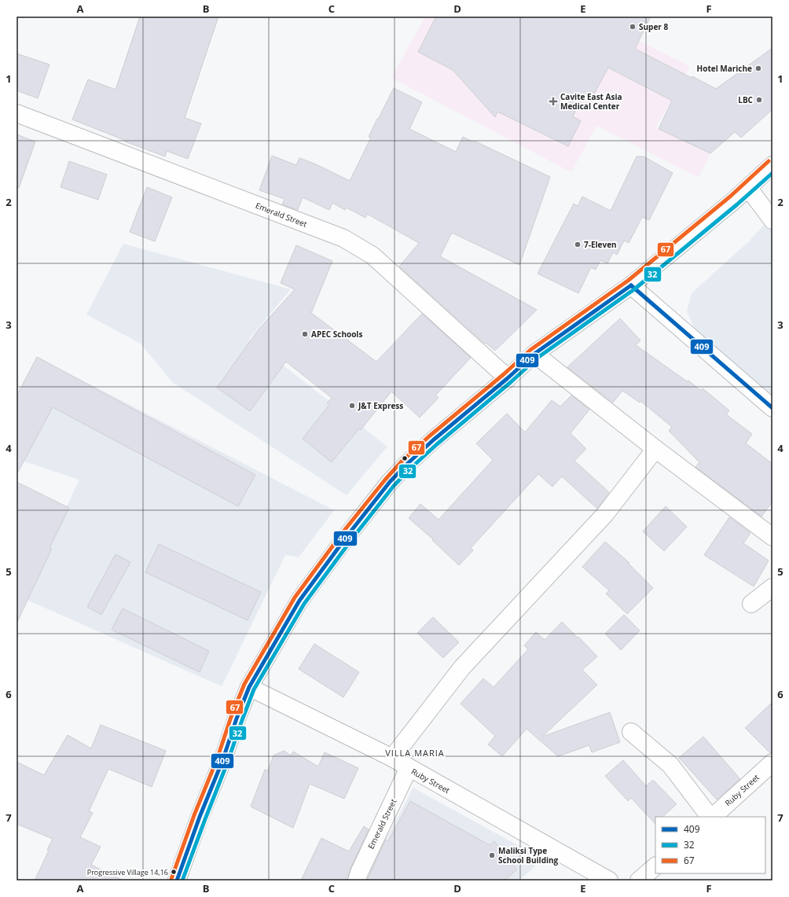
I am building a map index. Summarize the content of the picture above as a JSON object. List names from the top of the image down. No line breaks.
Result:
{"streets":{"street":["Emerald Street","Ruby Street"]},"crossings":[["Emerald Street","Ruby Street"]],"districts":["VILLA MARIA"],"places":{"other":["Super 8","Hotel Mariche","LBC","7-Eleven","APEC Schools","J&T Express","Maliksi Type School Building","Progressive Village 14,16"],"health":["Cavite East Asia Medical Center"]},"lines":["transit line 67","transit line 32","transit line 409"],"legend":["409","32","67"],"grid":{"columns":["A","B","C","D","E","F"],"rows":["1","2","3","4","5","6","7"]}}
